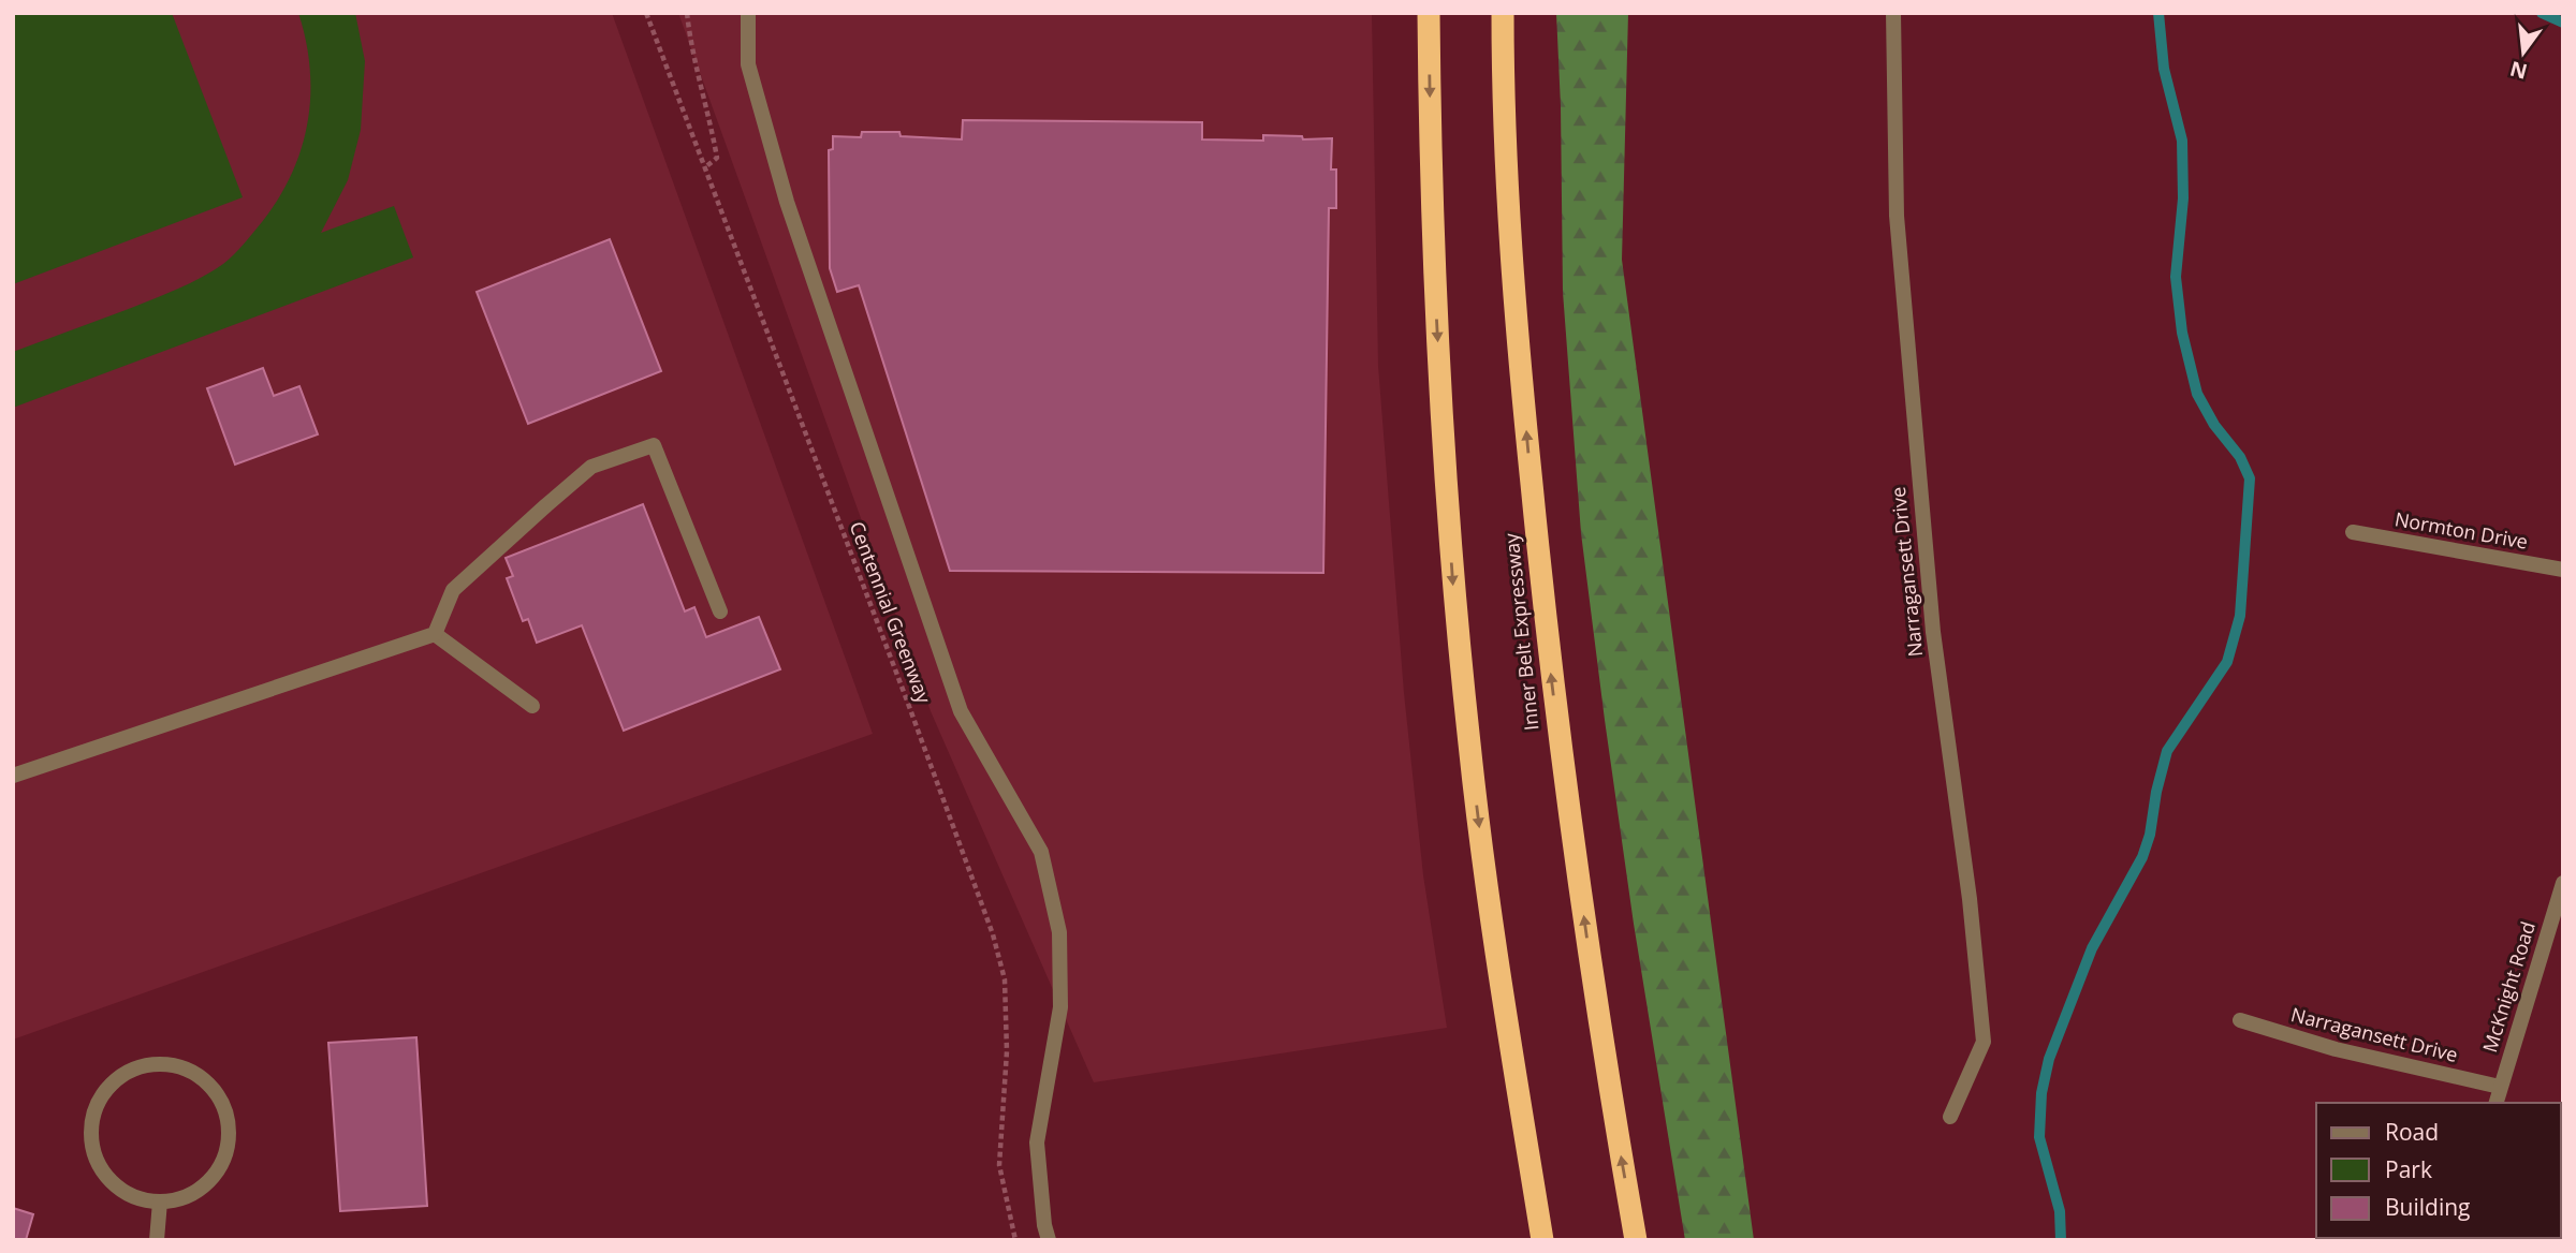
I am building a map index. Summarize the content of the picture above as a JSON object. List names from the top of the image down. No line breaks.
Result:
{"streets":{"highway":["Inner Belt Expressway"],"street":["Normton Drive","Narragansett Drive","McKnight Road"],"path":["Centennial Greenway"]},"crossings":[["Narragansett Drive","McKnight Road"]],"legend":["Road","Park","Building"],"north":"bottom"}
